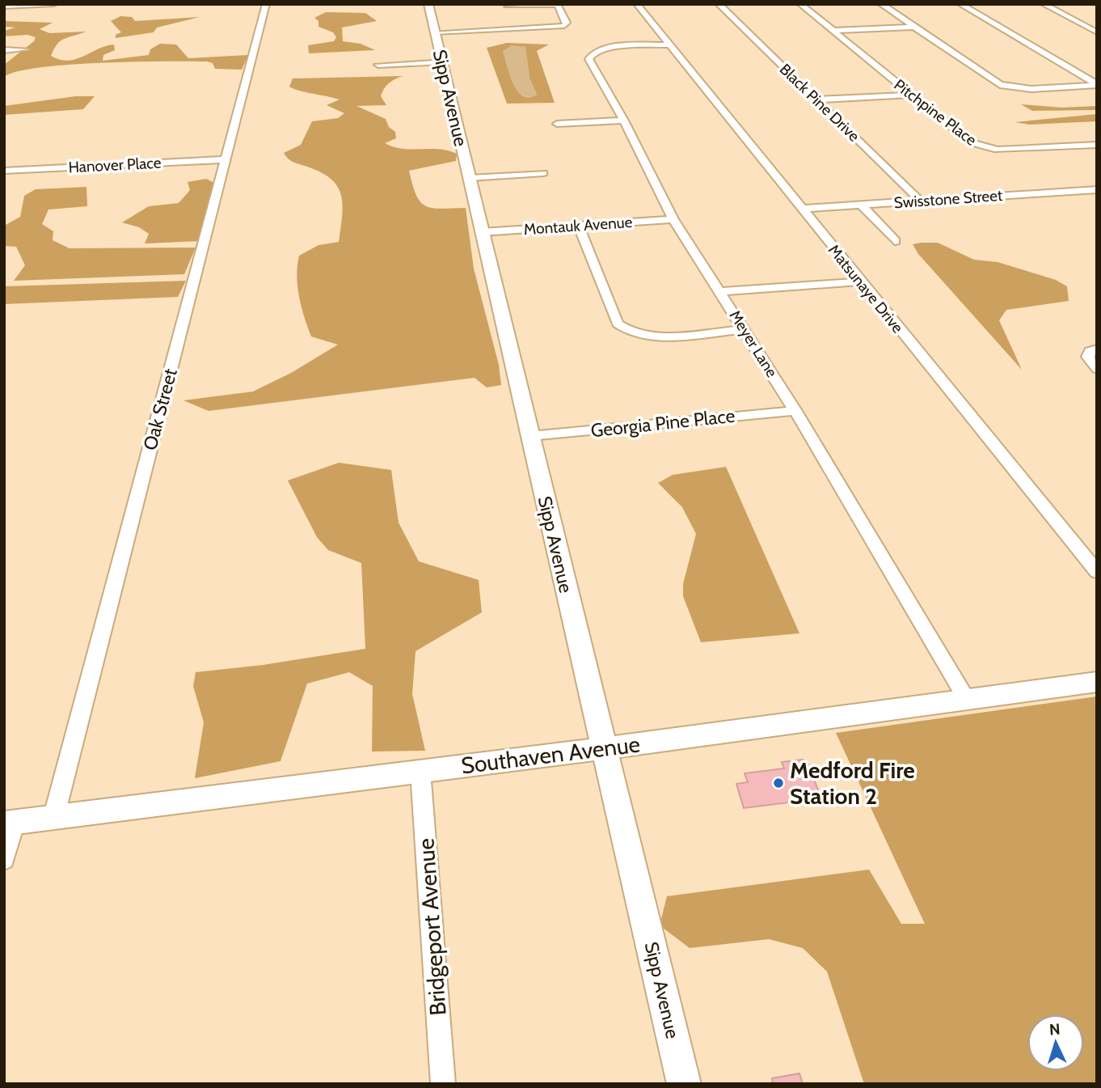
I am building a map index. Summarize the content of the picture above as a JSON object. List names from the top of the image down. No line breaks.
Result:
{"streets":{"street":["Sipp Avenue","Black Pine Drive","Pitchpine Place","Hanover Place","Swisstone Street","Montauk Avenue","Matsunaye Drive","Meyer Lane","Oak Street","Georgia Pine Place","Southaven Avenue","Bridgeport Avenue"]},"crossings":[["Sipp Avenue","Montauk Avenue"],["Sipp Avenue","Georgia Pine Place"],["Sipp Avenue","Southaven Avenue"],["Black Pine Drive","Swisstone Street"],["Hanover Place","Oak Street"],["Swisstone Street","Matsunaye Drive"],["Montauk Avenue","Meyer Lane"],["Matsunaye Drive","Meyer Lane"],["Meyer Lane","Georgia Pine Place"],["Meyer Lane","Southaven Avenue"],["Oak Street","Southaven Avenue"],["Southaven Avenue","Bridgeport Avenue"]],"places":["Medford Fire Station 2"],"north":"top"}
